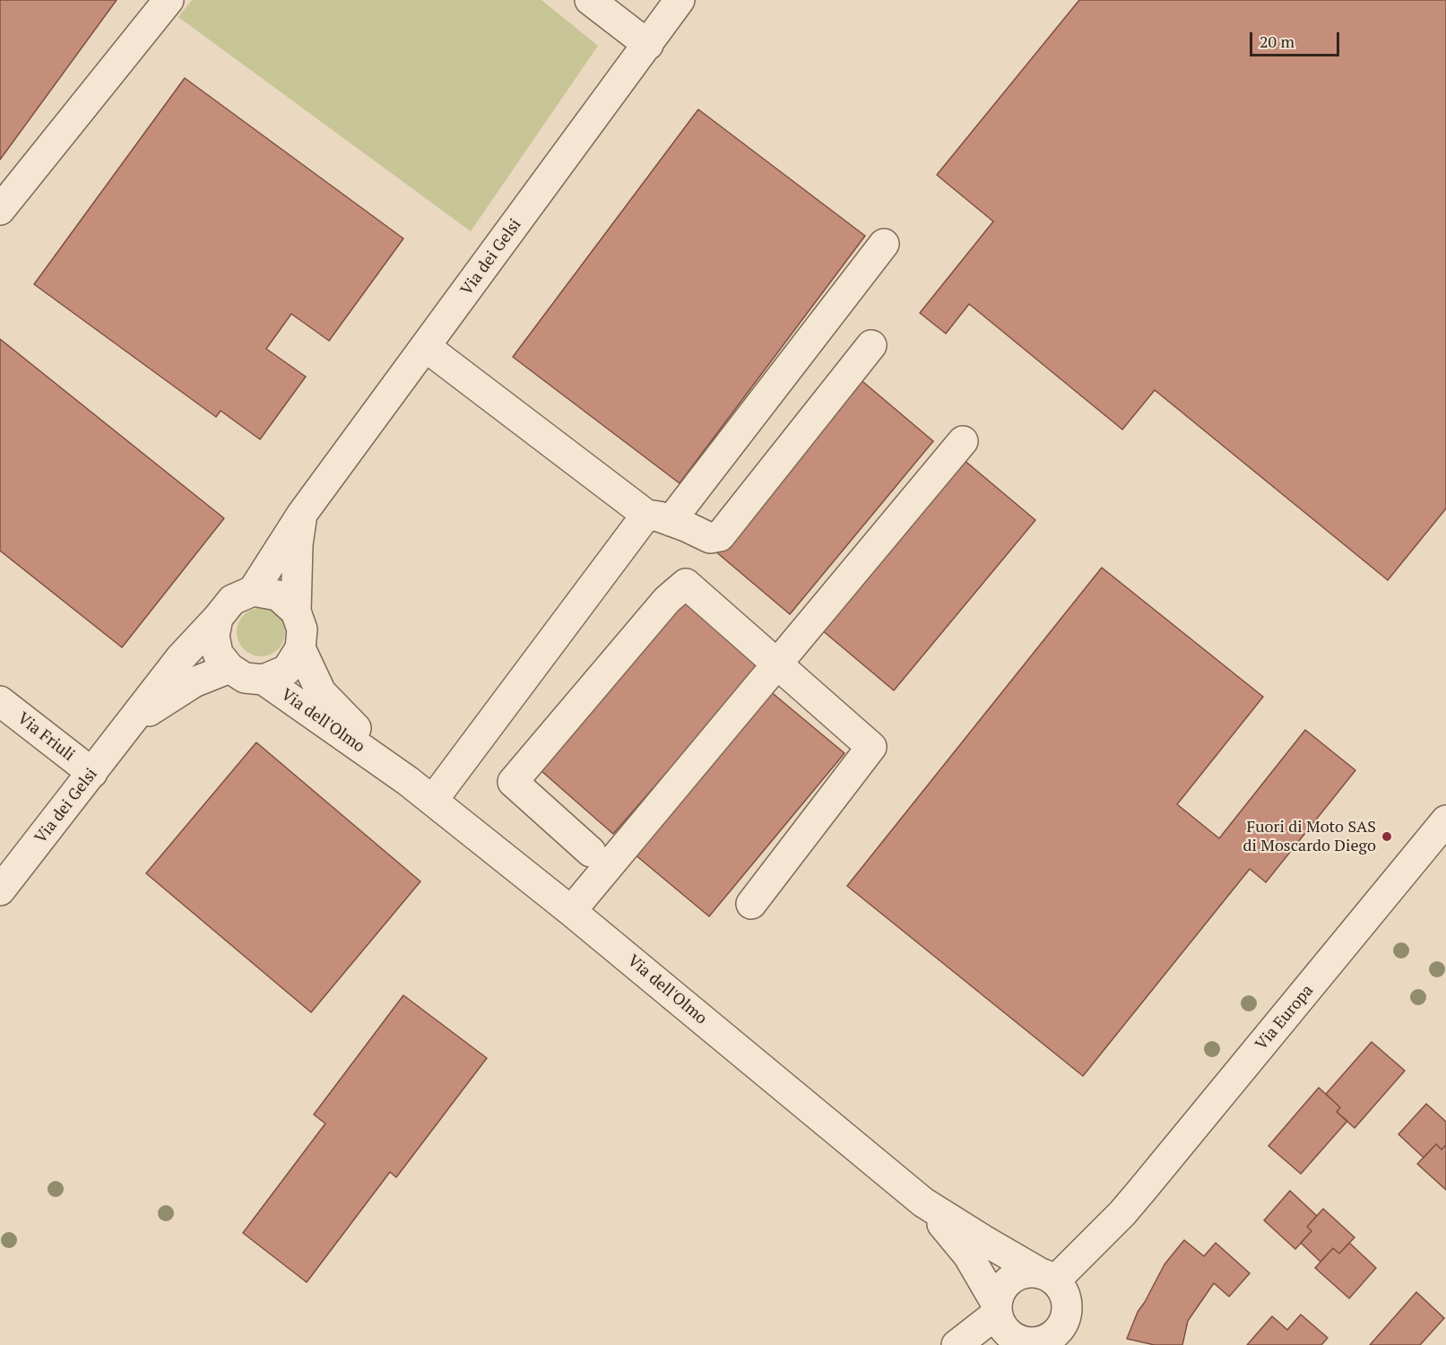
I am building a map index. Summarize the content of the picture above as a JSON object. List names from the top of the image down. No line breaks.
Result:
{"streets":{"street":["Via dei Gelsi","Via dell'Olmo","Via Friuli","Via Europa"]},"crossings":[["Via dei Gelsi","Via dell'Olmo"],["Via dei Gelsi","Via Friuli"],["Via dell'Olmo","Via Europa"]],"places":["Fuori di Moto SAS di Moscardo Diego"],"scale_bar":"20 m"}
